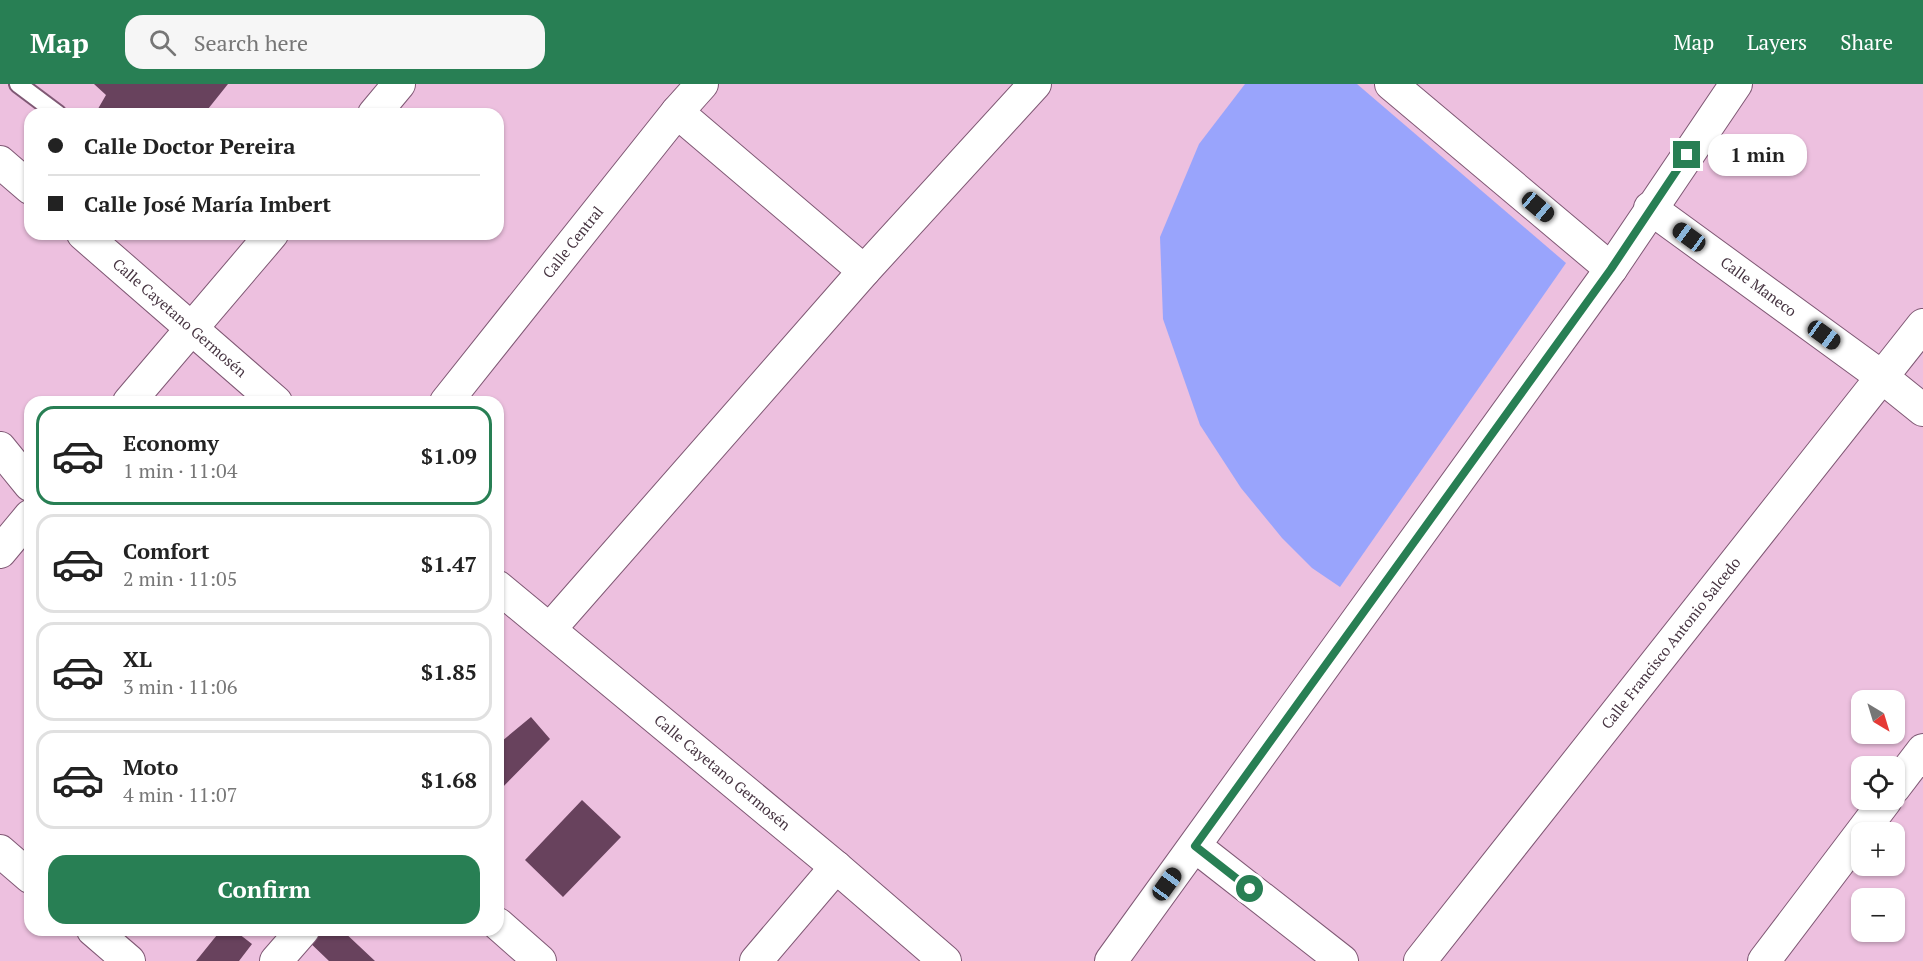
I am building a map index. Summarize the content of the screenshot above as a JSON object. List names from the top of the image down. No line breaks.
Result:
{"streets":{"street":["Calle Central","Calle Maneco","Calle Cayetano Germosén","Calle Francisco Antonio Salcedo"]},"crossings":[["Calle Maneco","Calle Francisco Antonio Salcedo"]],"north":"bottom right","page":{"header":"Map","search":"Search here","nav":["Map","Layers","Share"],"banner":["Calle Doctor Pereira","Calle José María Imbert"],"bubble":"1 min","list":[{"name":"Economy","note":"1 min · 11:04","value":"$1.09"},{"name":"Comfort","note":"2 min · 11:05","value":"$1.47"},{"name":"XL","note":"3 min · 11:06","value":"$1.85"},{"name":"Moto","note":"4 min · 11:07","value":"$1.68"}],"map_buttons":["+","−"],"buttons":"Confirm"}}
